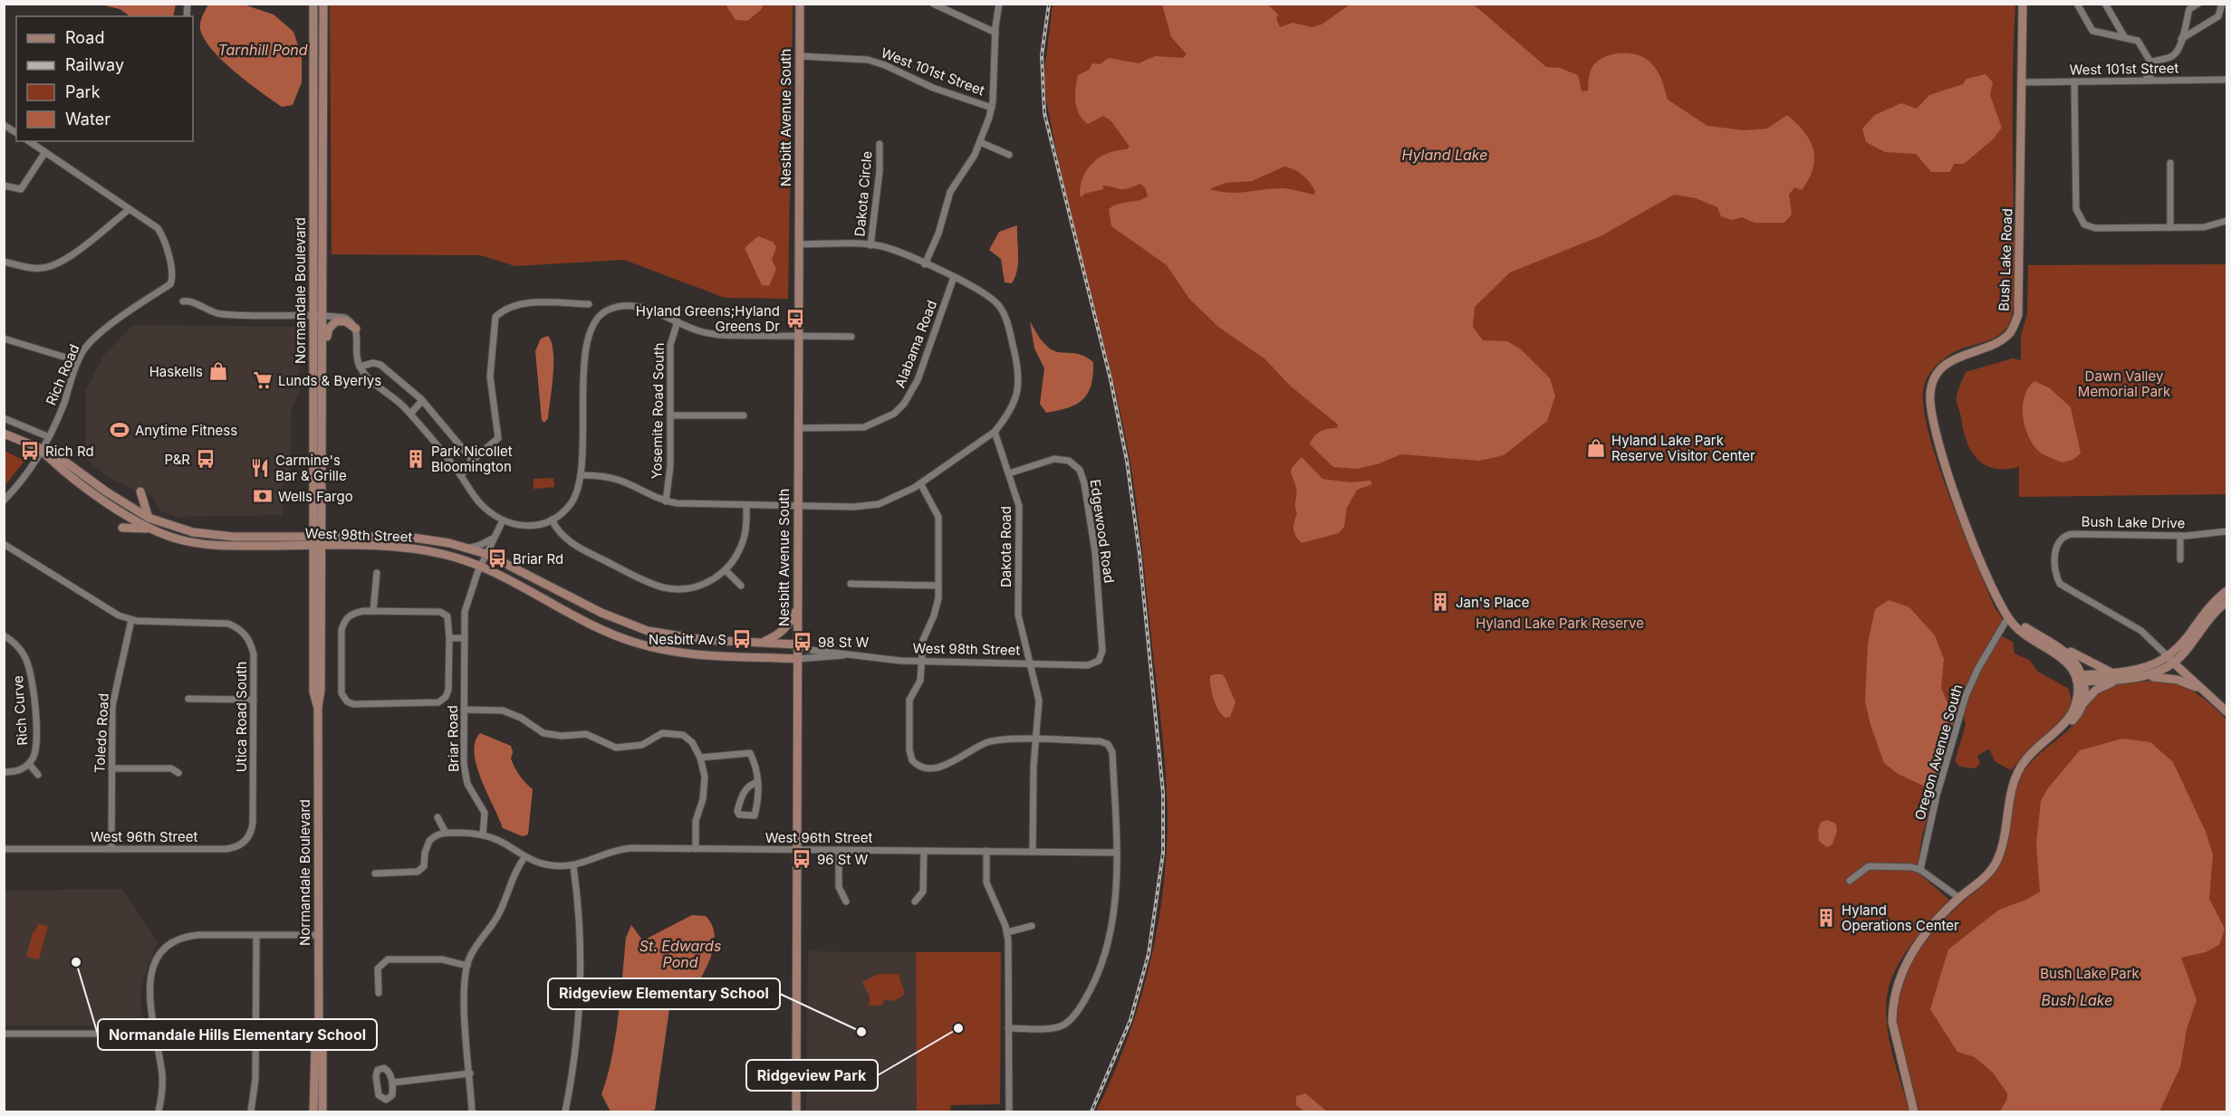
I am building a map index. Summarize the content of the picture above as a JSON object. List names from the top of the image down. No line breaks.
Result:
{"streets":{"street":["West 101st Street","Nesbitt Avenue South","Dakota Circle","Bush Lake Road","Normandale Boulevard","Alabama Road","Rich Road","Yosemite Road South","Bush Lake Drive","Edgewood Road","West 98th Street","Dakota Road","Rich Curve","Utica Road South","Toledo Road","Briar Road","Oregon Avenue South","West 96th Street"]},"crossings":[["West 101st Street","Nesbitt Avenue South"],["West 101st Street","Bush Lake Road"],["Nesbitt Avenue South","Alabama Road"],["Nesbitt Avenue South","West 98th Street"],["Nesbitt Avenue South","West 96th Street"],["Bush Lake Road","Oregon Avenue South"],["Normandale Boulevard","West 98th Street"],["Rich Road","West 98th Street"],["Edgewood Road","West 98th Street"],["Edgewood Road","Dakota Road"],["West 98th Street","Dakota Road"],["West 98th Street","Briar Road"],["Dakota Road","West 96th Street"],["Utica Road South","Toledo Road"],["Utica Road South","West 96th Street"],["Toledo Road","West 96th Street"]],"water":["Tarnhill Pond","Hyland Lake","St. Edwards Pond","Bush Lake"],"parks":["Dawn Valley Memorial Park","Hyland Lake Park Reserve","Bush Lake Park"],"places":{"bus stop":["Hyland Greens;Hyland Greens Dr","Rich Rd","P&R","Briar Rd","Nesbitt Av S","98 St W","96 St W"],"shop":["Haskells","Hyland Lake Park Reserve Visitor Center"],"supermarket":["Lunds & Byerlys"],"sports":["Anytime Fitness"],"building":["Park Nicollet Bloomington","Jan's Place","Hyland Operations Center"],"restaurant":["Carmine's Bar & Grille"],"bank":["Wells Fargo"],"other":["Normandale Hills Elementary School","Ridgeview Park","Ridgeview Elementary School"]},"legend":["Road","Railway","Park","Water"]}
